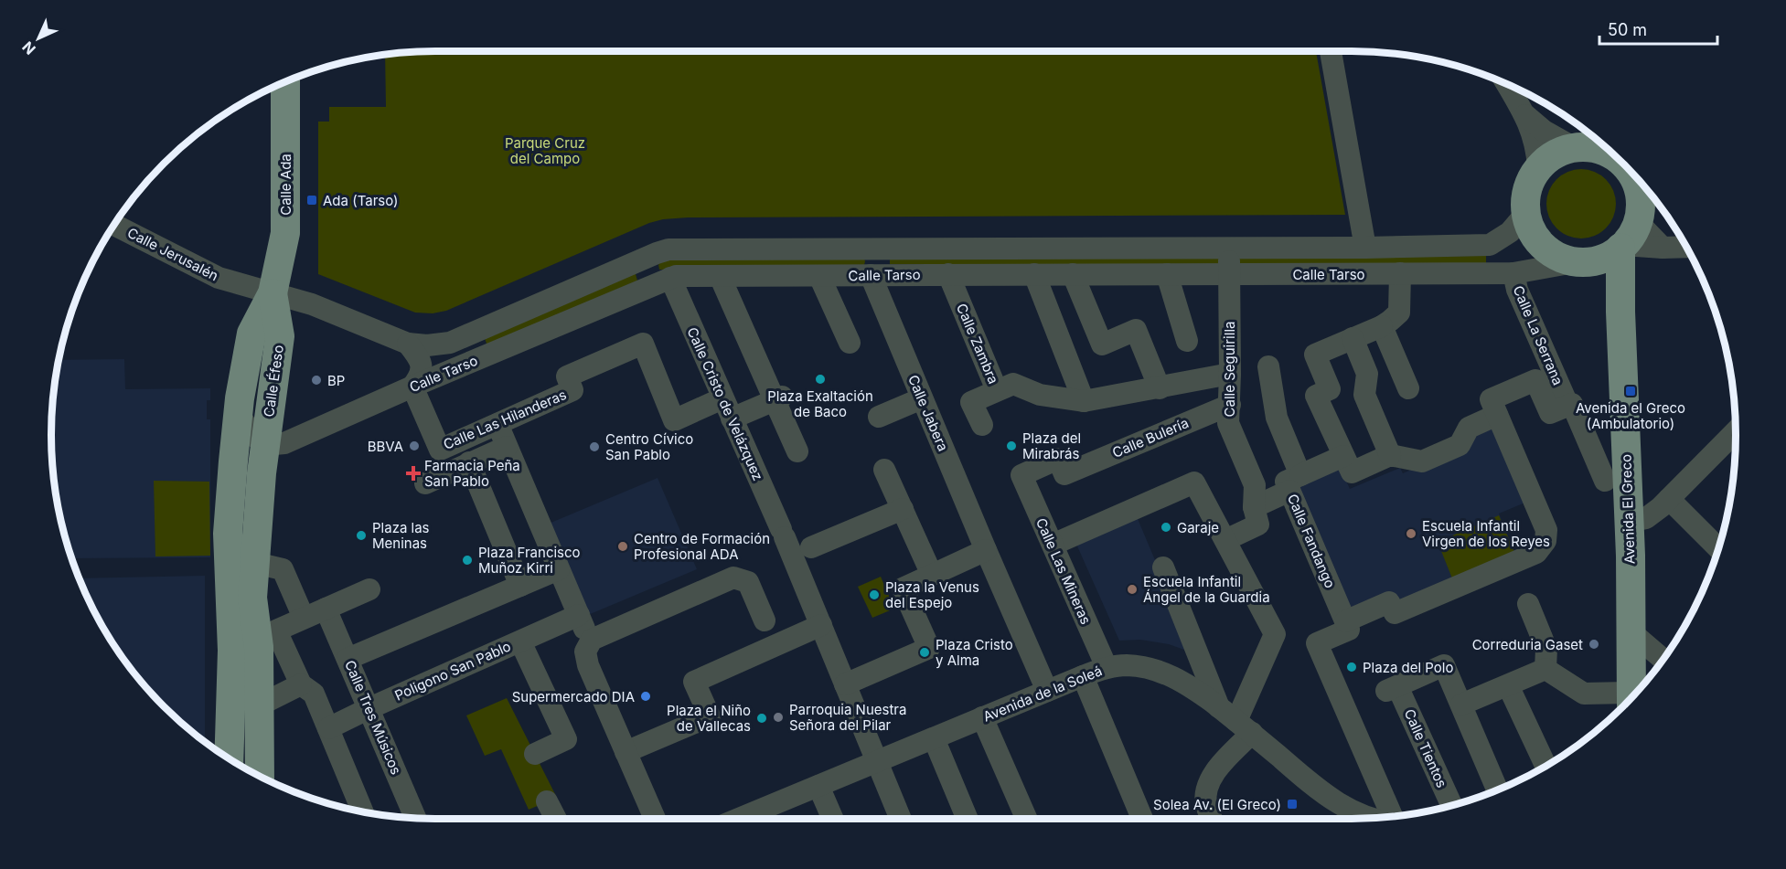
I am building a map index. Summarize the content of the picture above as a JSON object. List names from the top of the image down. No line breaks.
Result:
{"streets":{"main road":["Calle Ada","Calle Éfeso","Avenida El Greco"],"street":["Calle Jerusalén","Calle Tarso","Calle La Serrana","Calle Zambra","Calle Seguirilla","Calle Cristo de Velázquez","Calle Jabera","Calle Las Hilanderas","Calle Bulería","Calle Fandango","Calle Las Mineras","Poligono San Pablo","Avenida de la Soleá","Calle Tres Músicos","Calle Tientos"]},"crossings":[["Calle Ada","Calle Jerusalén"],["Calle Ada","Calle Tarso"],["Calle Ada","Calle Éfeso"],["Calle Jerusalén","Calle Tarso"],["Calle Jerusalén","Calle Éfeso"],["Calle Tarso","Calle La Serrana"],["Calle Tarso","Calle Zambra"],["Calle Tarso","Calle Seguirilla"],["Calle Tarso","Calle Éfeso"],["Calle Tarso","Calle Cristo de Velázquez"],["Calle Tarso","Calle Jabera"],["Calle Tarso","Calle Las Hilanderas"],["Calle Tarso","Avenida El Greco"],["Calle Zambra","Calle Seguirilla"],["Calle Seguirilla","Calle Bulería"],["Calle Cristo de Velázquez","Calle Las Hilanderas"],["Calle Cristo de Velázquez","Avenida de la Soleá"],["Calle Jabera","Avenida de la Soleá"],["Calle Bulería","Calle Las Mineras"],["Calle Las Mineras","Avenida de la Soleá"],["Poligono San Pablo","Calle Tres Músicos"]],"parks":["Parque Cruz del Campo"],"places":{"transit":["Ada (Tarso)","Avenida el Greco (Ambulatorio)","Solea Av. (El Greco)"],"other":["Plaza Exaltación de Baco","BP","BBVA","Plaza del Mirabrás","Centro Cívico San Pablo","Garaje","Escuela Infantil Virgen de los Reyes","Plaza las Meninas","Centro de Formación Profesional ADA","Plaza Francisco Muñoz Kirri","Escuela Infantil Ángel de la Guardia","Plaza la Venus del Espejo","Correduria Gaset","Plaza Cristo y Alma","Plaza del Polo","Supermercado DIA","Parroquia Nuestra Señora del Pilar","Plaza el Niño de Vallecas"],"health":["Farmacia Peña San Pablo"]},"scale_bar":"50 m","north":"bottom left"}
